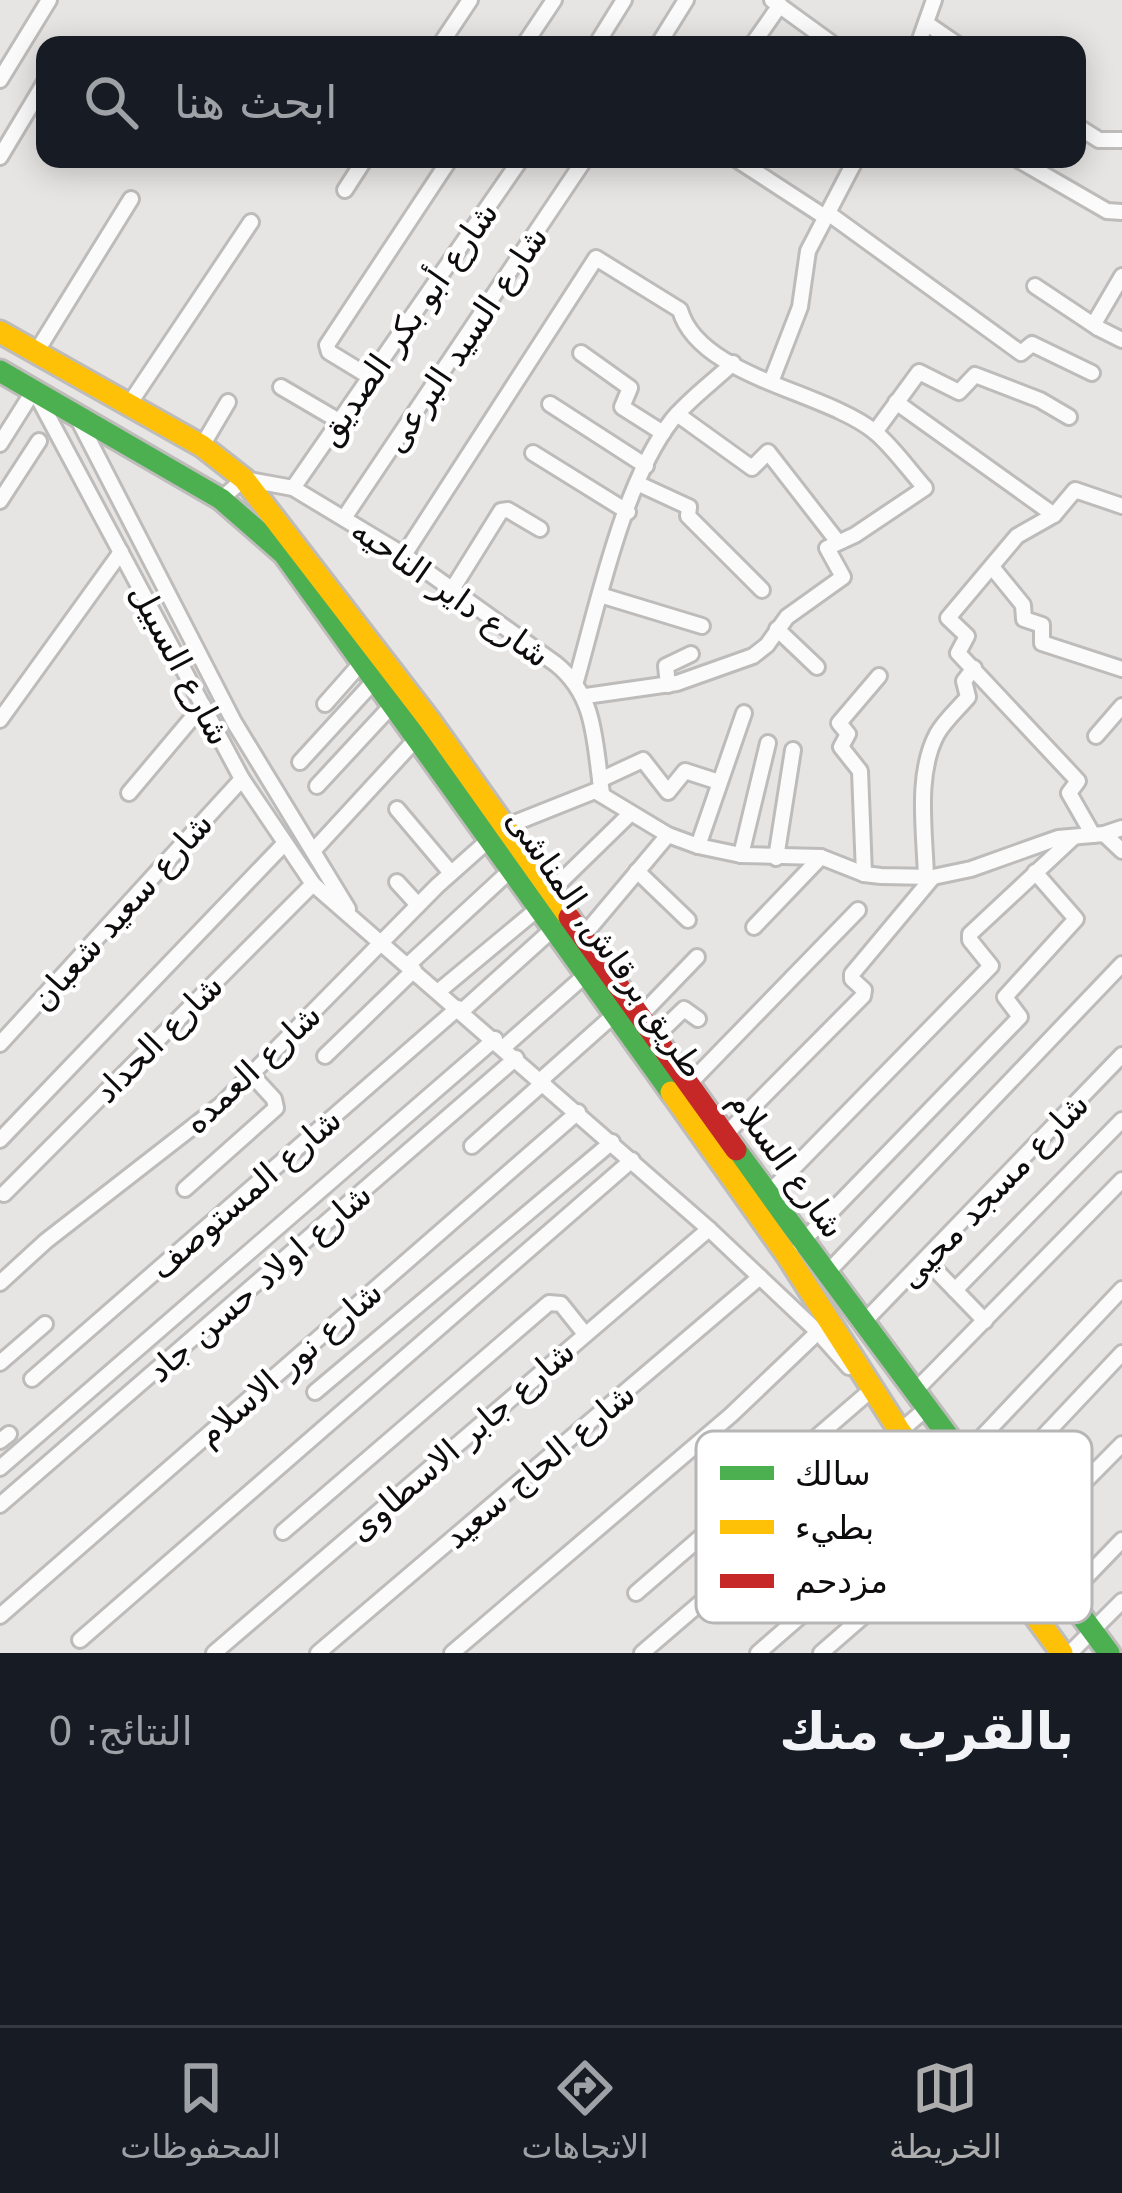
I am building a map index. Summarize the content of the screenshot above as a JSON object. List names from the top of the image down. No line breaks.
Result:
{"streets":{"street":["شارع أبو بكر الصديق","شارع السيد البرعى","شارع داير الناحيه","شارع السبيل","شارع سعيد شعبان","طريق برقاش, المناشى","شارع الحداد","شارع العمده","شارع السلام","شارع مسجد محيى","شارع المستوصف","شارع اولاد حسن جاد","شارع نور الاسلام","شارع جابر الاسطاوى","شارع الحاج سعيد"]},"crossings":[["شارع أبو بكر الصديق","شارع داير الناحيه"],["شارع السيد البرعى","شارع داير الناحيه"],["شارع داير الناحيه","شارع العمده"],["شارع داير الناحيه","شارع السلام"],["شارع السبيل","شارع سعيد شعبان"],["شارع السبيل","طريق برقاش, المناشى"],["شارع السبيل","شارع الحداد"],["شارع السبيل","شارع العمده"],["شارع السبيل","شارع المستوصف"],["شارع السبيل","شارع اولاد حسن جاد"],["شارع السبيل","شارع نور الاسلام"],["شارع السبيل","شارع جابر الاسطاوى"],["شارع السبيل","شارع الحاج سعيد"],["طريق برقاش, المناشى","شارع العمده"],["طريق برقاش, المناشى","شارع السلام"],["طريق برقاش, المناشى","شارع المستوصف"],["شارع العمده","شارع السلام"],["شارع السلام","شارع مسجد محيى"]],"legend":["سالك","بطيء","مزدحم"],"page":{"search":"ابحث هنا","heading":["بالقرب منك","النتائج: 0"],"nav":["الخريطة","الاتجاهات","المحفوظات"]}}
